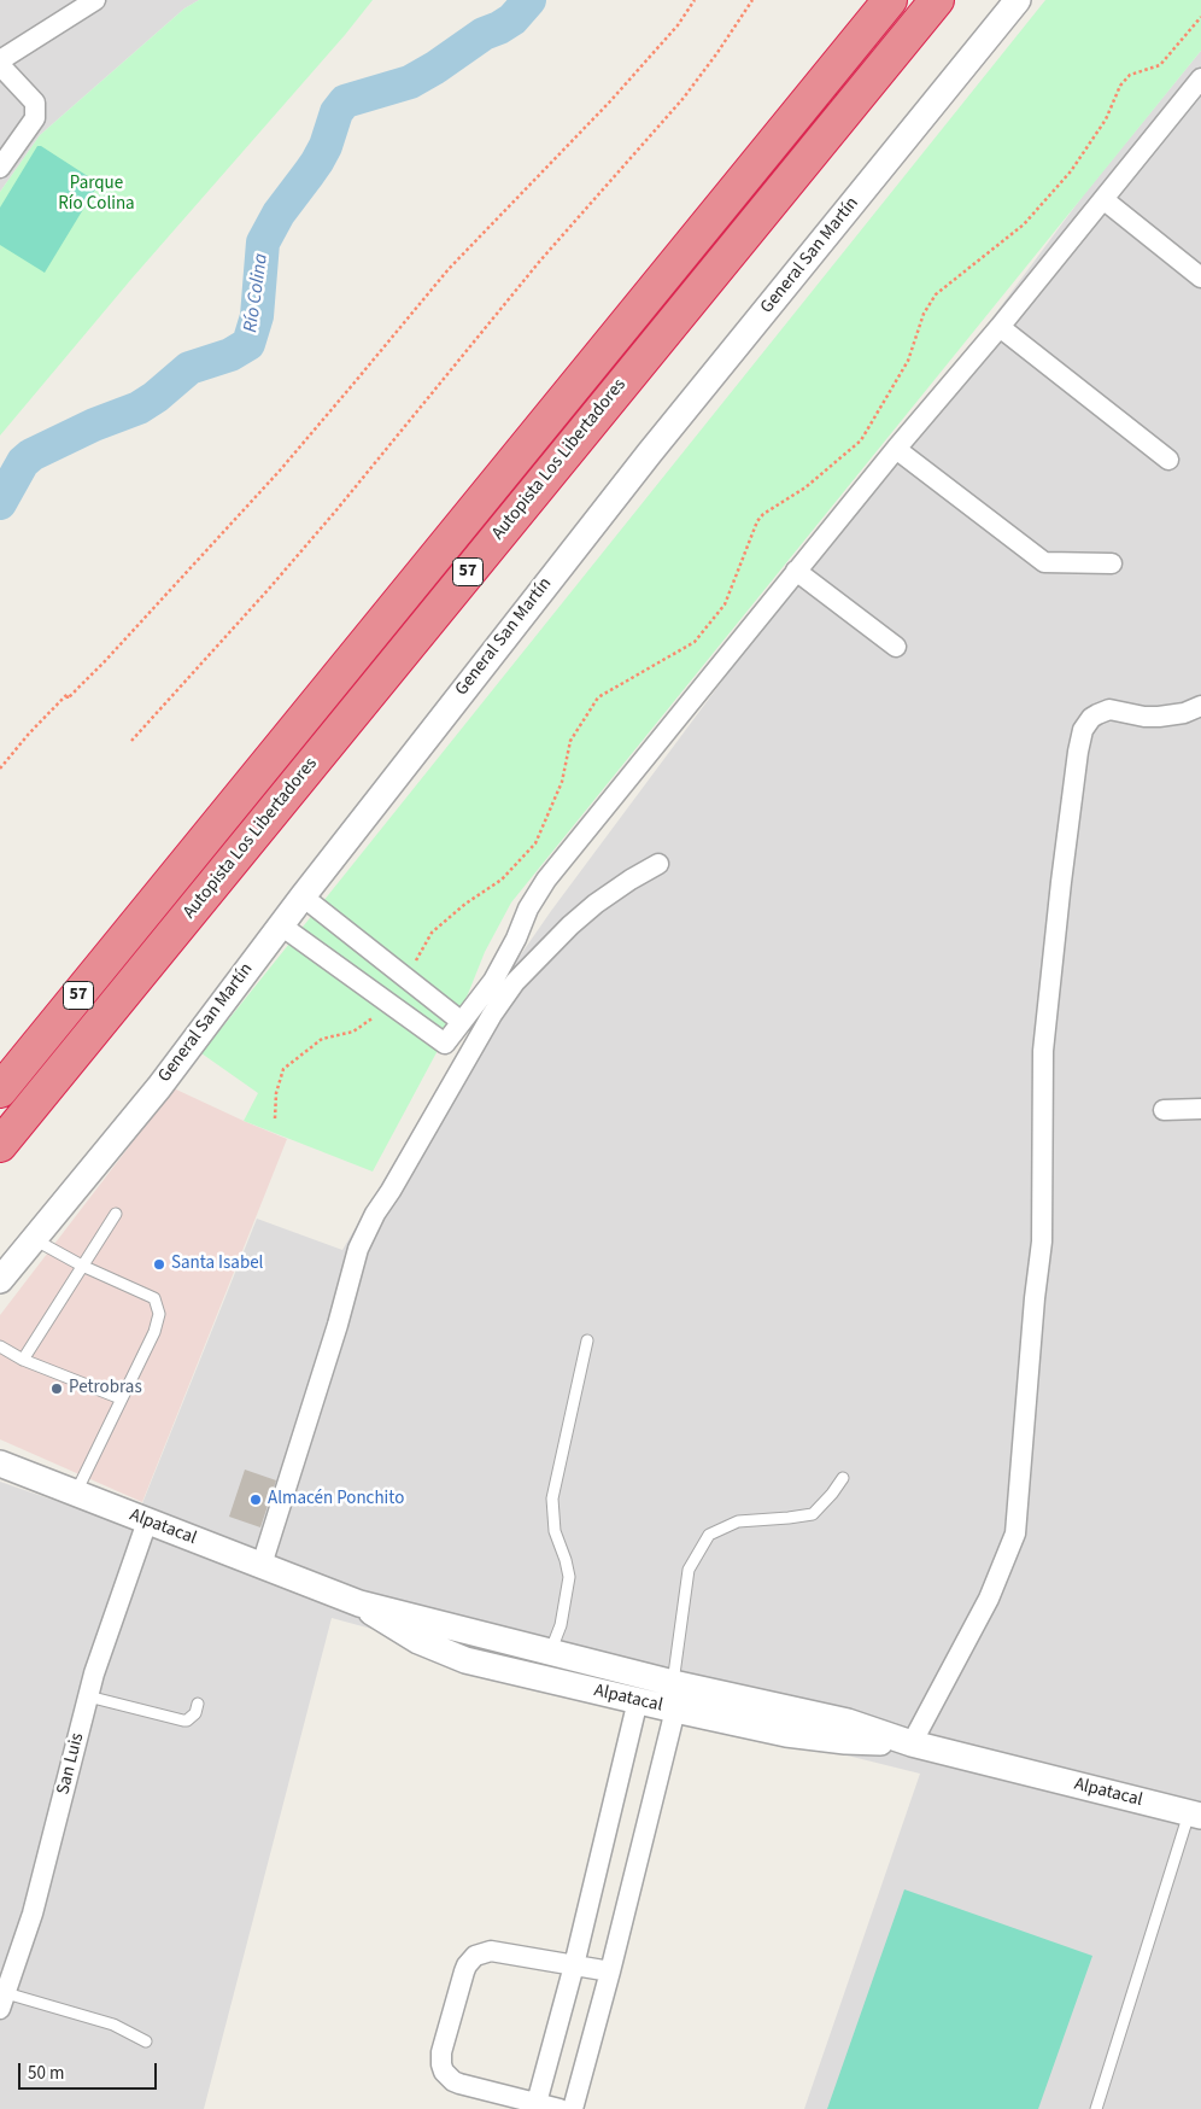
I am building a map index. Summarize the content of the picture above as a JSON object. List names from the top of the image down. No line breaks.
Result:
{"streets":{"highway":["Autopista Los Libertadores","57"],"street":["General San Martín","Alpatacal","San Luis"]},"crossings":[["Alpatacal","San Luis"]],"water":["Río Colina"],"parks":["Parque Río Colina"],"places":["Santa Isabel","Petrobras","Almacén Ponchito"],"scale_bar":"50 m"}
